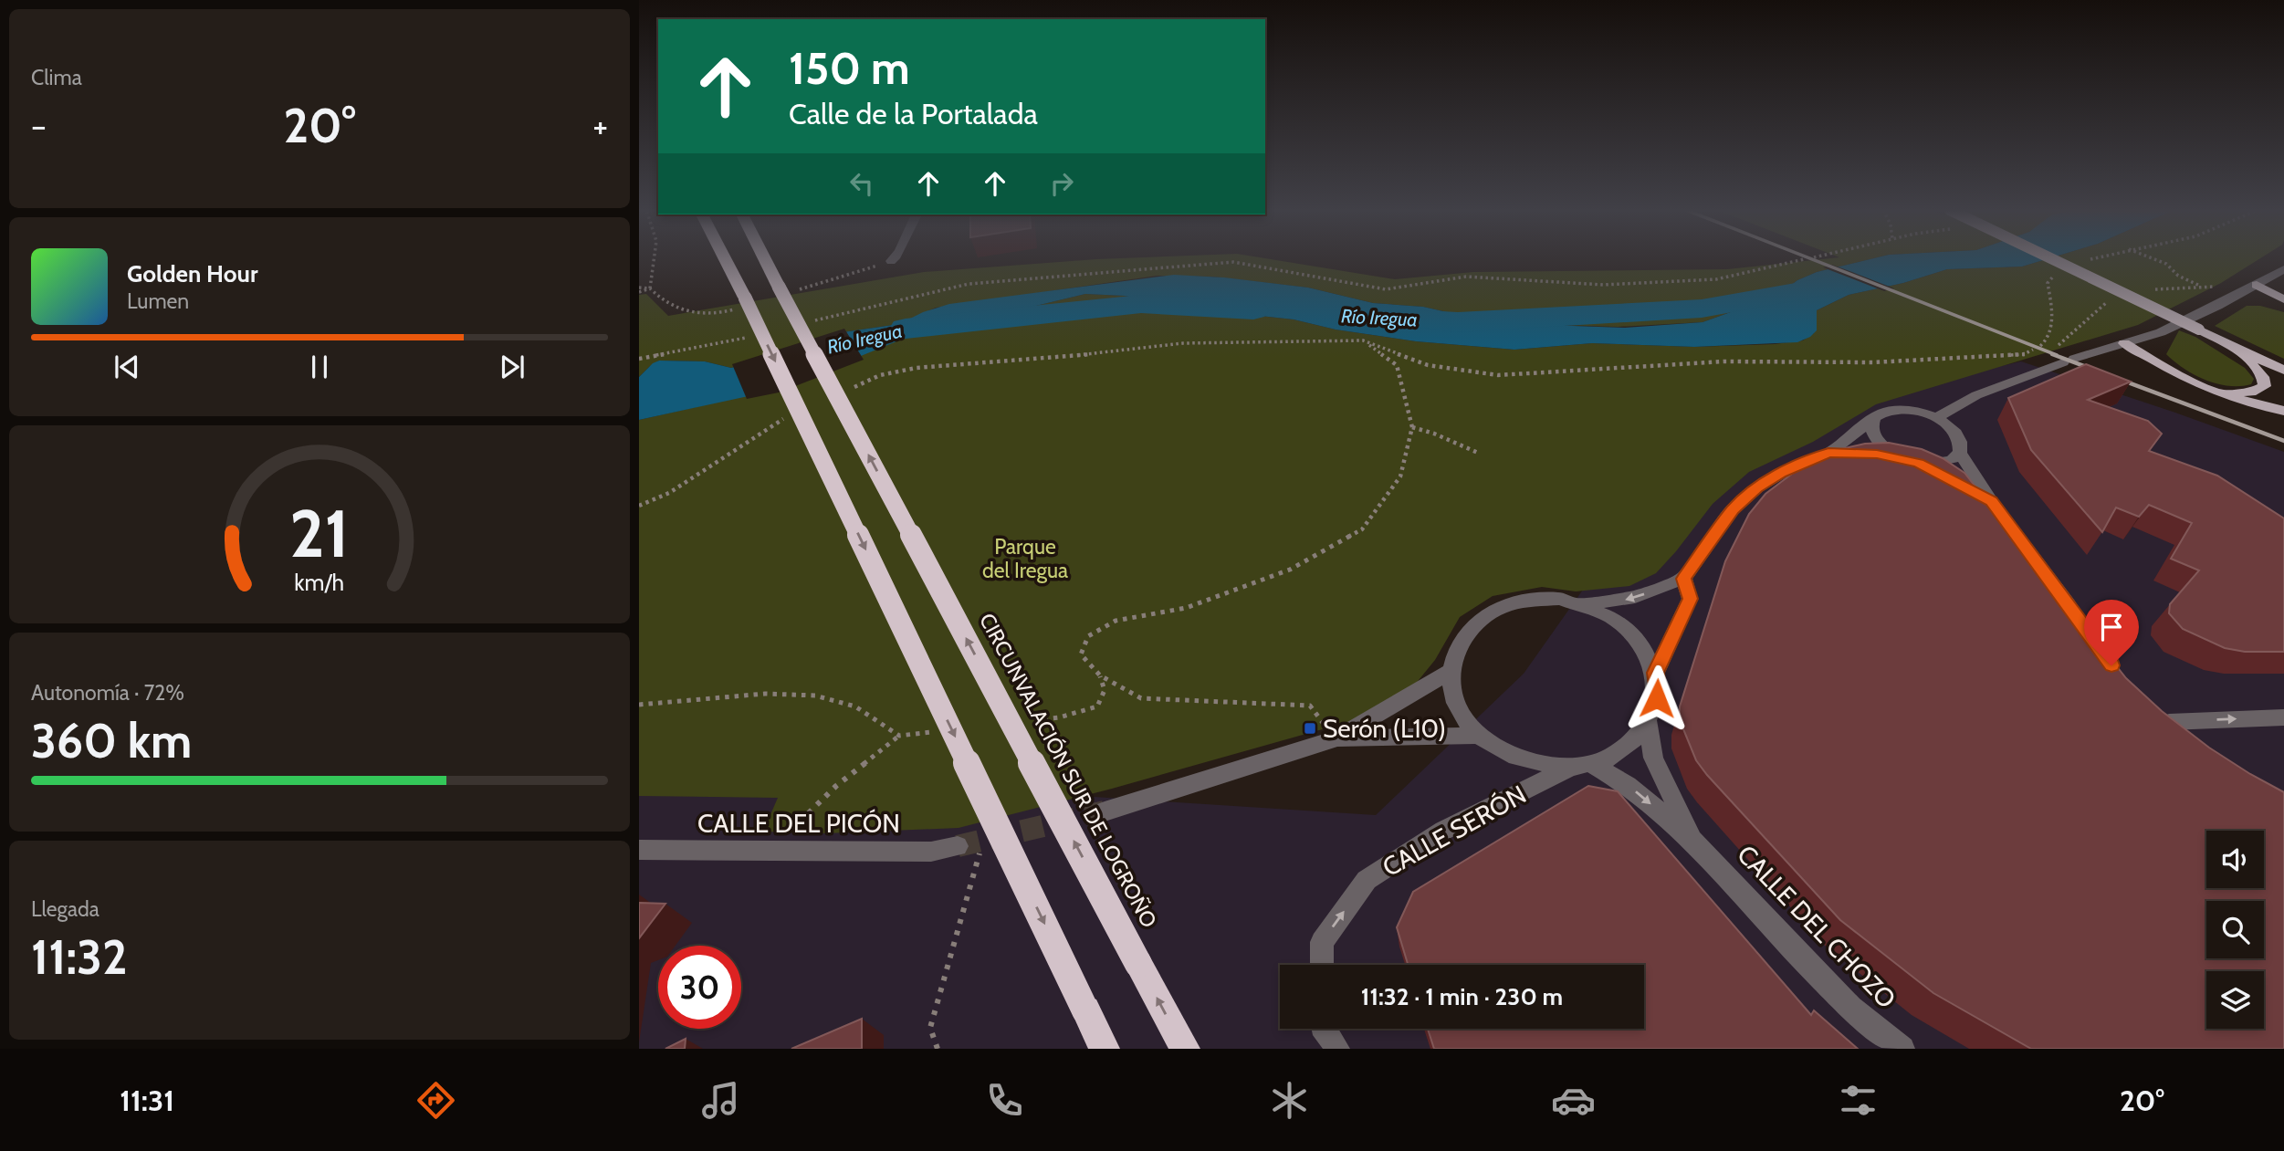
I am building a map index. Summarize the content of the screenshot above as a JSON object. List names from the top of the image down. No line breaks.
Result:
{"streets":{"highway":["CIRCUNVALACIÓN SUR DE LOGROÑO"],"street":["CALLE DEL PICÓN","CALLE SERÓN","CALLE DEL CHOZO"]},"crossings":[["CALLE SERÓN","CALLE DEL CHOZO"]],"water":["Río Iregua"],"parks":["Parque del Iregua"],"places":{"transit":["Serón (L10)"]},"page":{"tile":["Clima",["Autonomía · 72%","360 km"],["Llegada","11:32"]],"turn":["150 m","Calle de la Portalada"],"heat":["−","20°","+"],"song":["Golden Hour","Lumen"],"limit":"30","trip":"11:32 · 1 min · 230 m","tabs":["11:31","20°"],"gauge":["21","km/h"]}}
